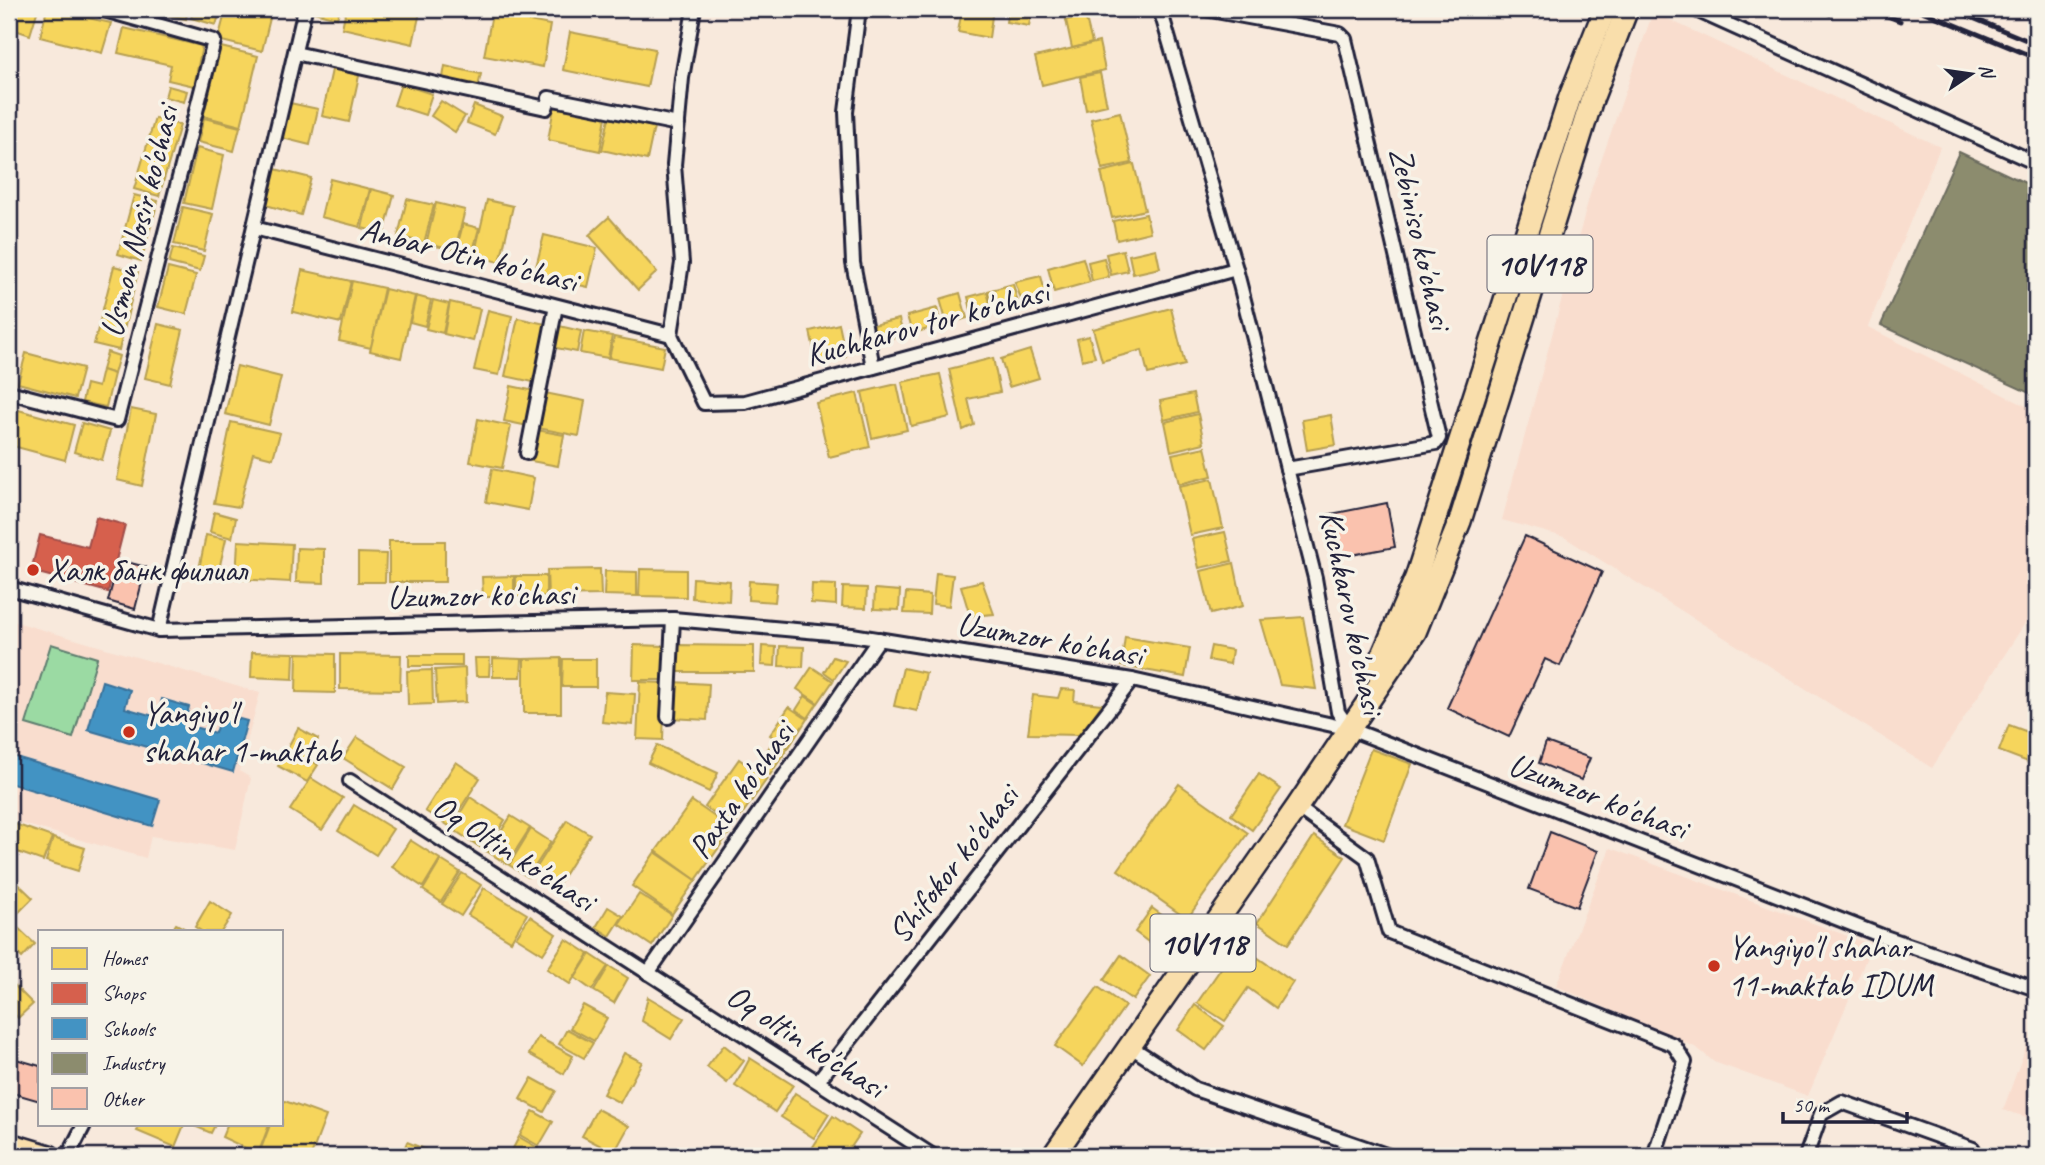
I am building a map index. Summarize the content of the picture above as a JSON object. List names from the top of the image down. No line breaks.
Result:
{"streets":{"main road":["10V118","Kuchkarov ko'chasi"],"street":["Usmon Nosir ko'chasi","Zebiniso ko'chasi","Anbar Otin ko'chasi","Kuchkarov tor ko'chasi","Uzumzor ko'chasi","Paxta ko'chasi","Oq Oltin ko'chasi","Shifokor ko'chasi","Oq oltin ko'chasi"]},"crossings":[["Zebiniso ko'chasi","Kuchkarov ko'chasi"],["Anbar Otin ko'chasi","Kuchkarov tor ko'chasi"],["10V118","Uzumzor ko'chasi"],["10V118","Kuchkarov ko'chasi"],["Kuchkarov tor ko'chasi","Kuchkarov ko'chasi"],["Uzumzor ko'chasi","Kuchkarov ko'chasi"],["Uzumzor ko'chasi","Paxta ko'chasi"],["Uzumzor ko'chasi","Shifokor ko'chasi"],["Paxta ko'chasi","Oq Oltin ko'chasi"],["Paxta ko'chasi","Oq oltin ko'chasi"],["Oq Oltin ko'chasi","Oq oltin ko'chasi"],["Shifokor ko'chasi","Oq oltin ko'chasi"]],"places":["Халк банк филиал","Yangiyo'l shahar 1-maktab","Yangiyo'l shahar 11-maktab IDUM"],"legend":["Homes","Shops","Schools","Industry","Other"],"scale_bar":"50 m","north":"right"}
